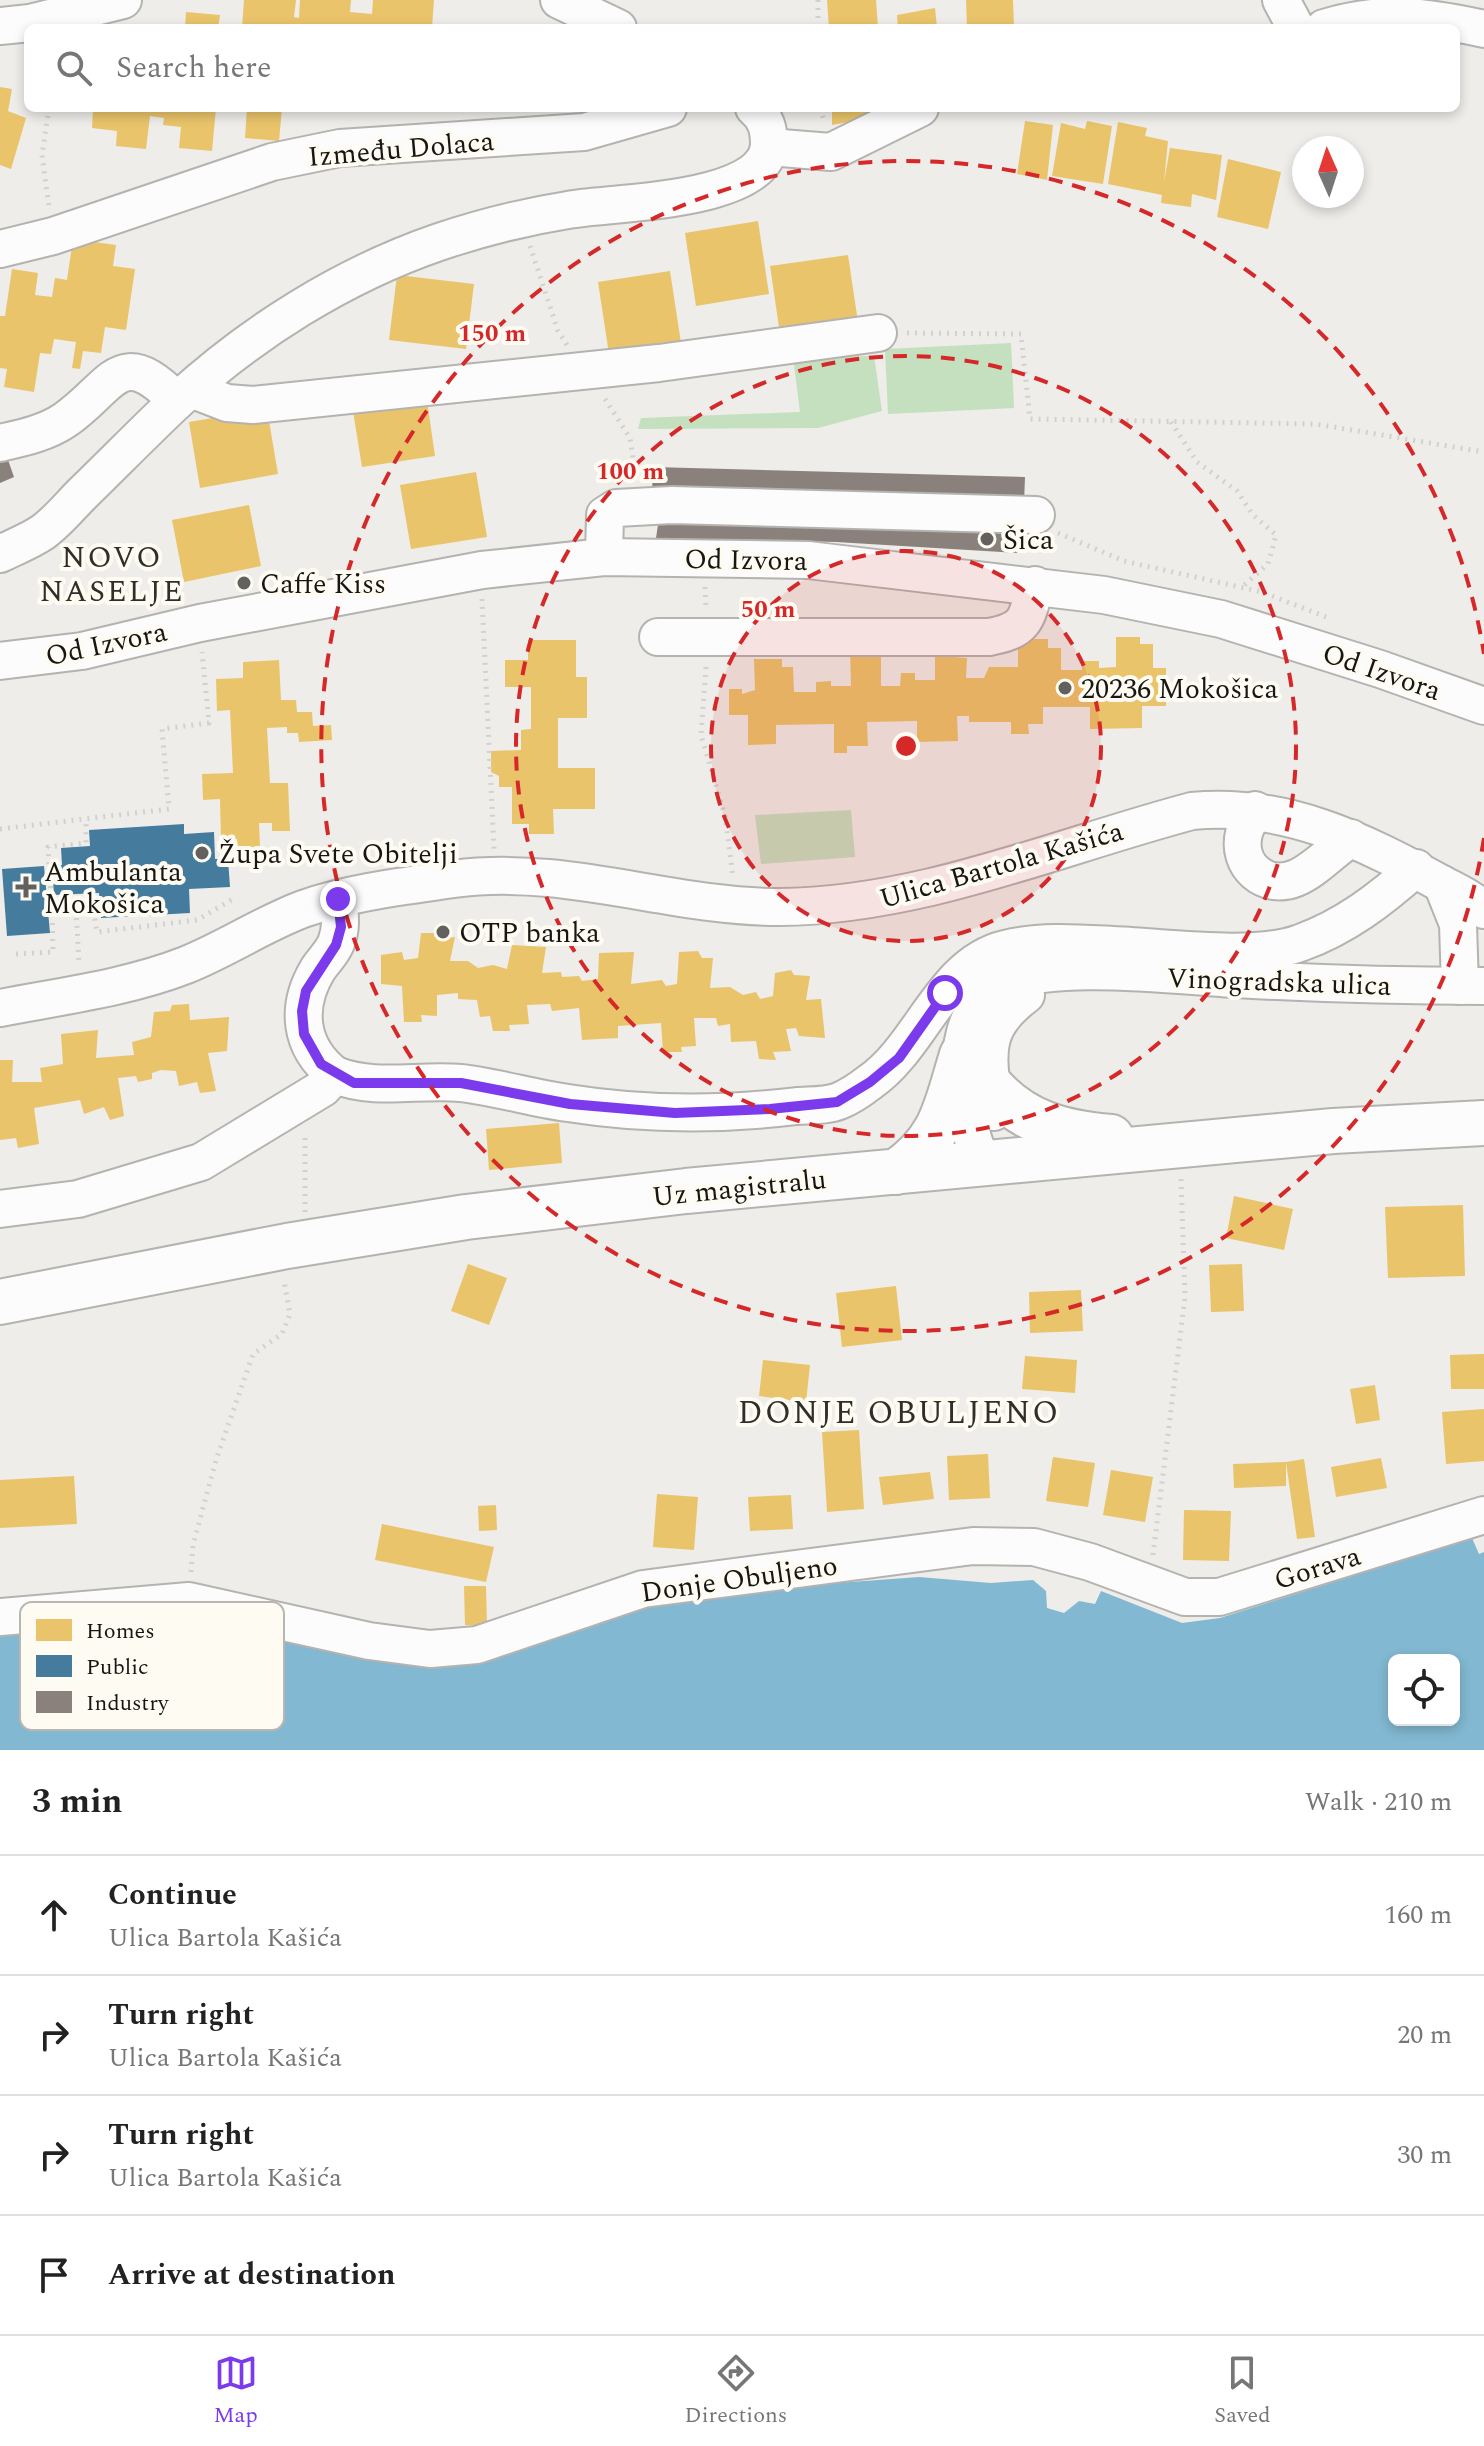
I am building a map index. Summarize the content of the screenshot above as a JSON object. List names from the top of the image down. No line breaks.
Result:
{"streets":{"main road":["Uz magistralu"],"street":["Između Dolaca","Od Izvora","Ulica Bartola Kašića","Vinogradska ulica","Gorava","Donje Obuljeno"]},"crossings":[["Vinogradska ulica","Uz magistralu"],["Gorava","Donje Obuljeno"]],"districts":["NOVO NASELJE","DONJE OBULJENO"],"places":{"other":["Šica","Caffe Kiss","20236 Mokošica","Župa Svete Obitelji","OTP banka"],"health":["Ambulanta Mokošica"]},"legend":["Homes","Public","Industry"],"north":"top","page":{"search":"Search here","heading":["3 min","Walk · 210 m"],"list":[["Continue","Ulica Bartola Kašića","160 m"],["Turn right","Ulica Bartola Kašića","20 m"],["Turn right","Ulica Bartola Kašića","30 m"],"Arrive at destination"],"nav":["Map","Directions","Saved"]},"rings":["150 m","100 m","50 m"]}
